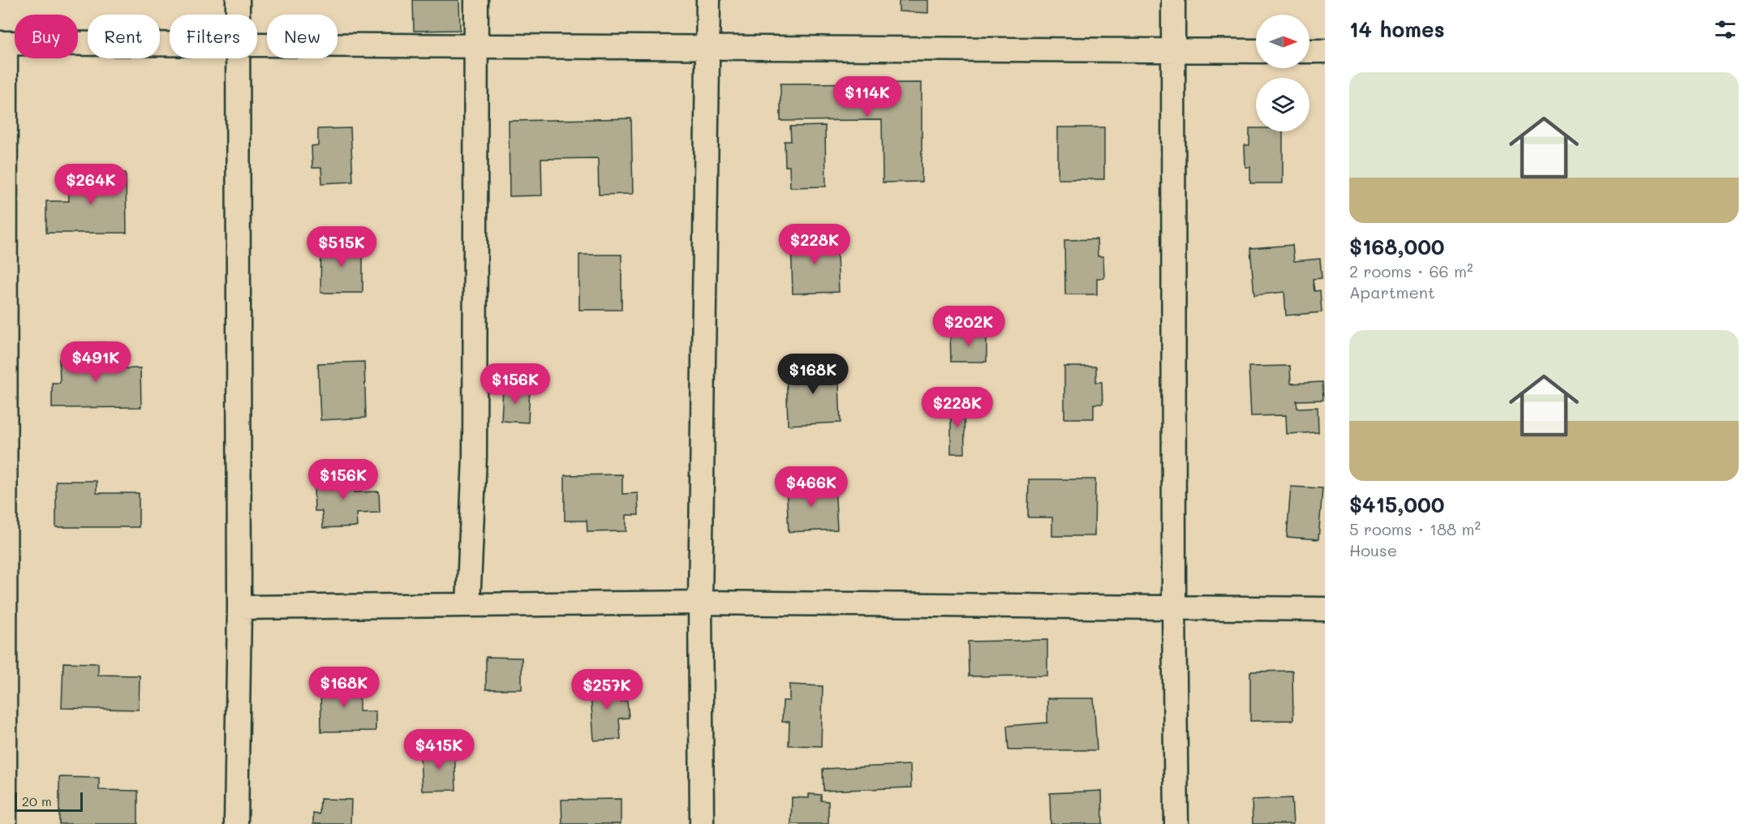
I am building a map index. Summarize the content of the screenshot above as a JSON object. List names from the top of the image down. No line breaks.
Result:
{"scale_bar":"20 m","north":"right","page":{"heading":"14 homes","chip":["Buy","Rent","Filters","New"],"list":[{"name":"$168,000","note":"2 rooms · 66 m² · Apartment"},{"name":"$415,000","note":"5 rooms · 188 m² · House"}],"price":["$114K","$264K","$228K","$515K","$202K","$491K","$168K","$156K","$228K","$156K","$466K","$168K","$257K","$415K"],"scale":"20 m"}}
